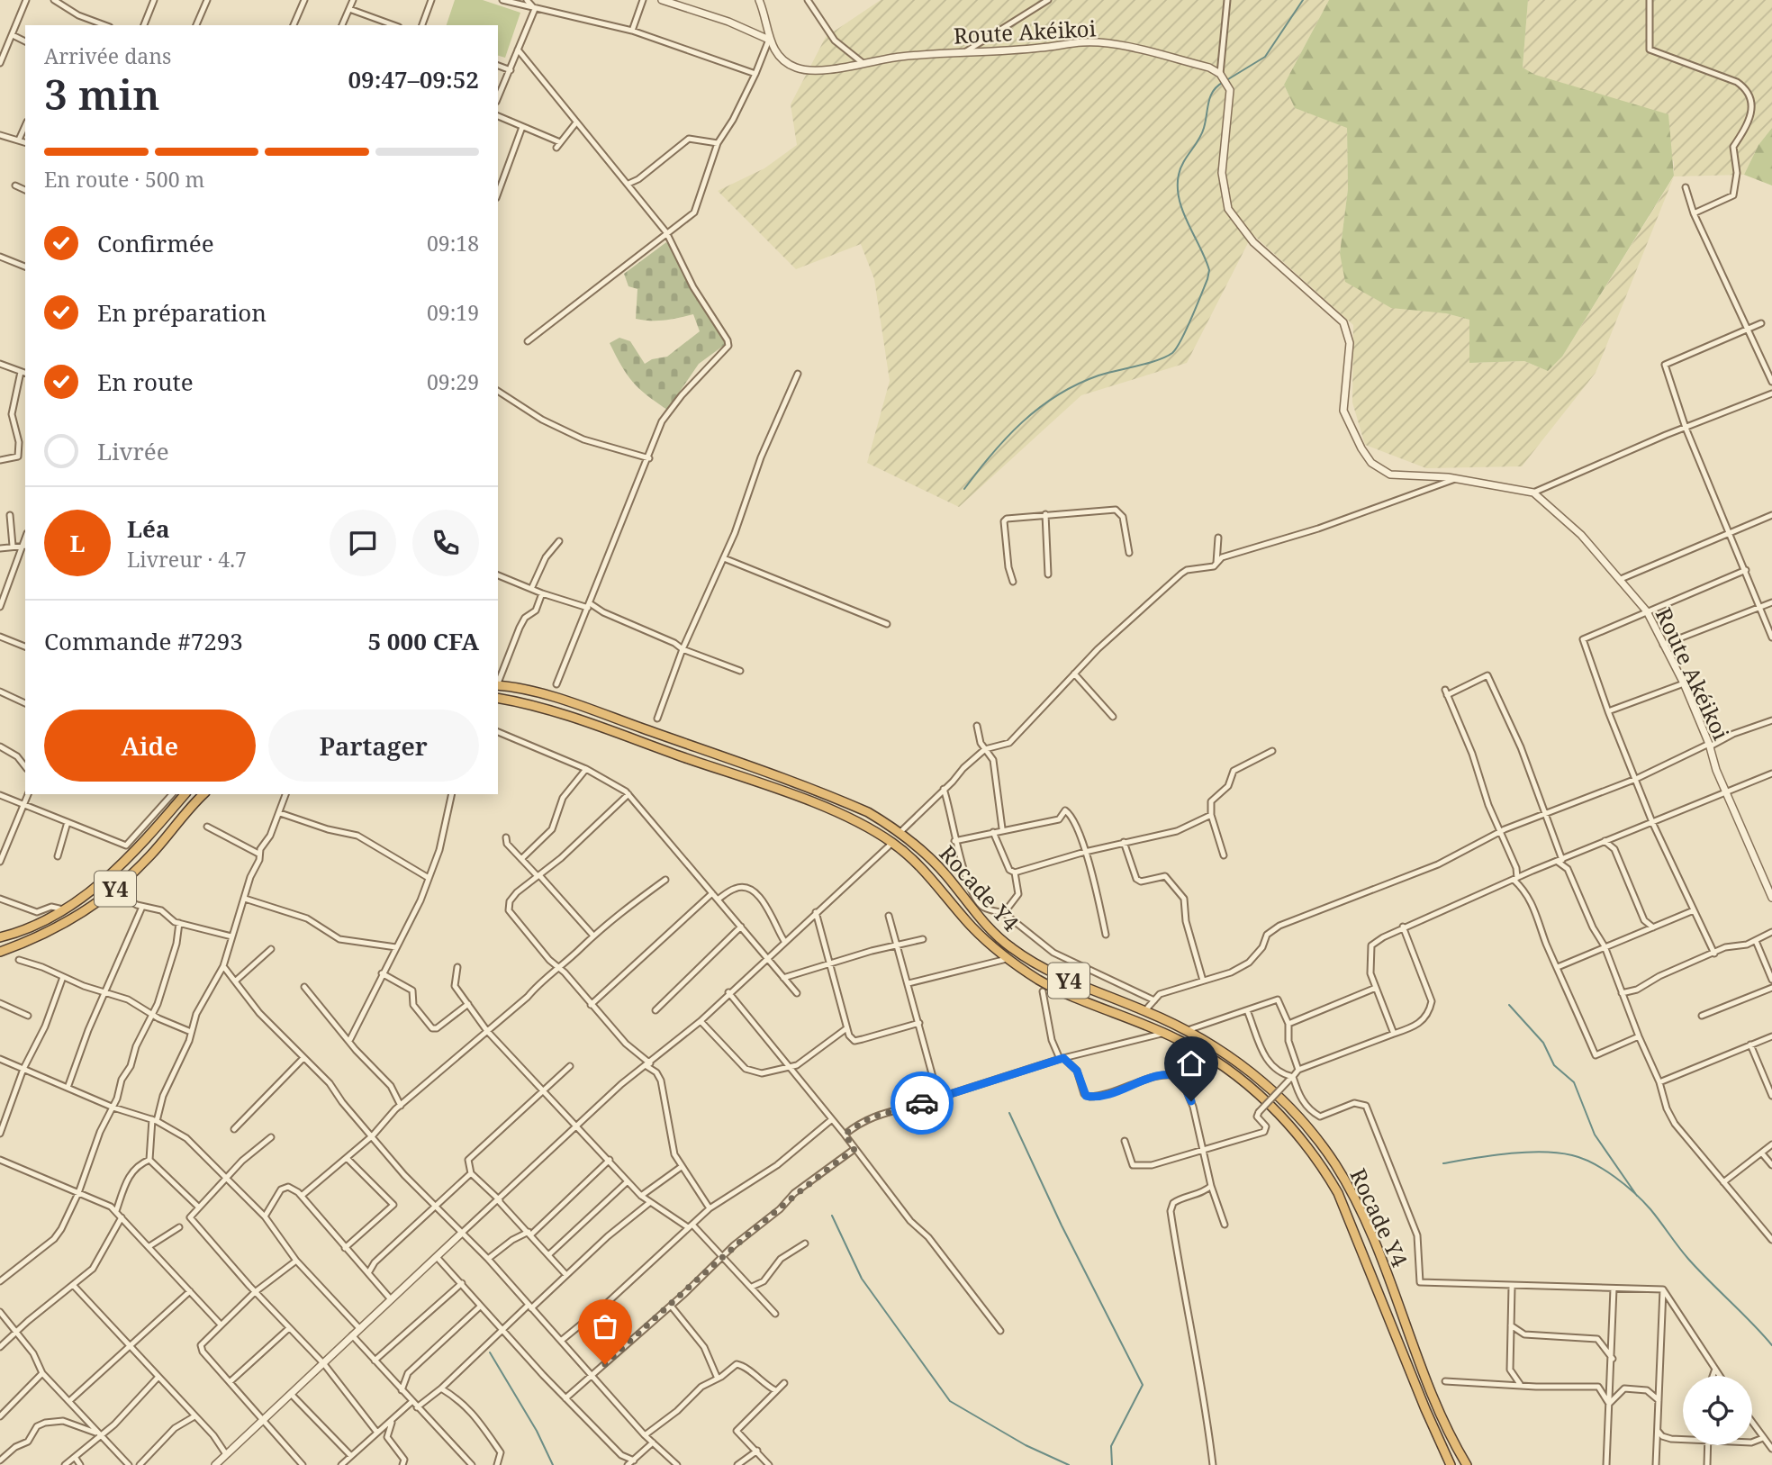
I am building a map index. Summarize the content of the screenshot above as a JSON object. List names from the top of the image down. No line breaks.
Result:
{"streets":{"highway":["Rocade Y4","Y4"],"street":["Route Akéikoi"]},"page":{"heading":["3 min","Arrivée dans","09:47–09:52"],"panel":["Léa","Livreur · 4.7","Commande #7293","5 000 CFA"],"bar":"En route · 500 m","list":[["Confirmée","09:18"],["En préparation","09:19"],["En route","09:29"],"Livrée"],"round":"L","buttons":["Aide","Partager"]}}
